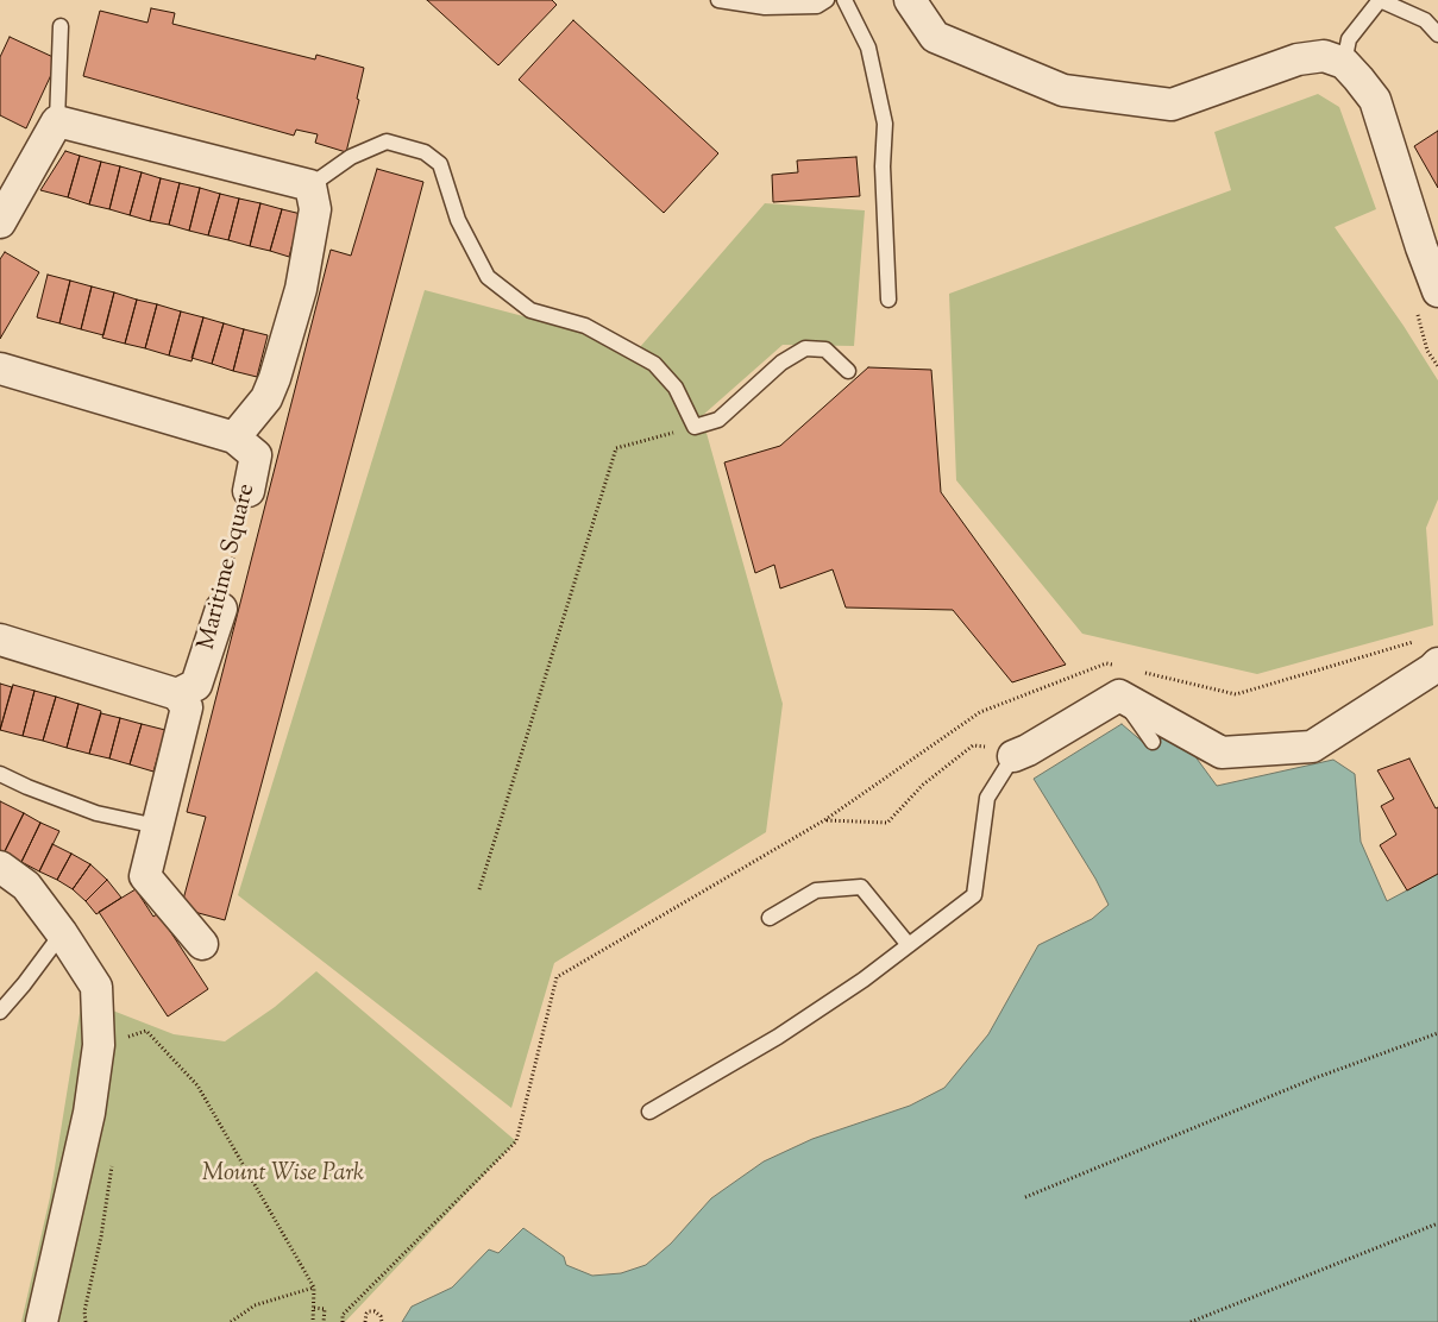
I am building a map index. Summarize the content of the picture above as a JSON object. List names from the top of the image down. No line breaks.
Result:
{"streets":{"street":["Maritime Square"]},"parks":["Mount Wise Park"]}
